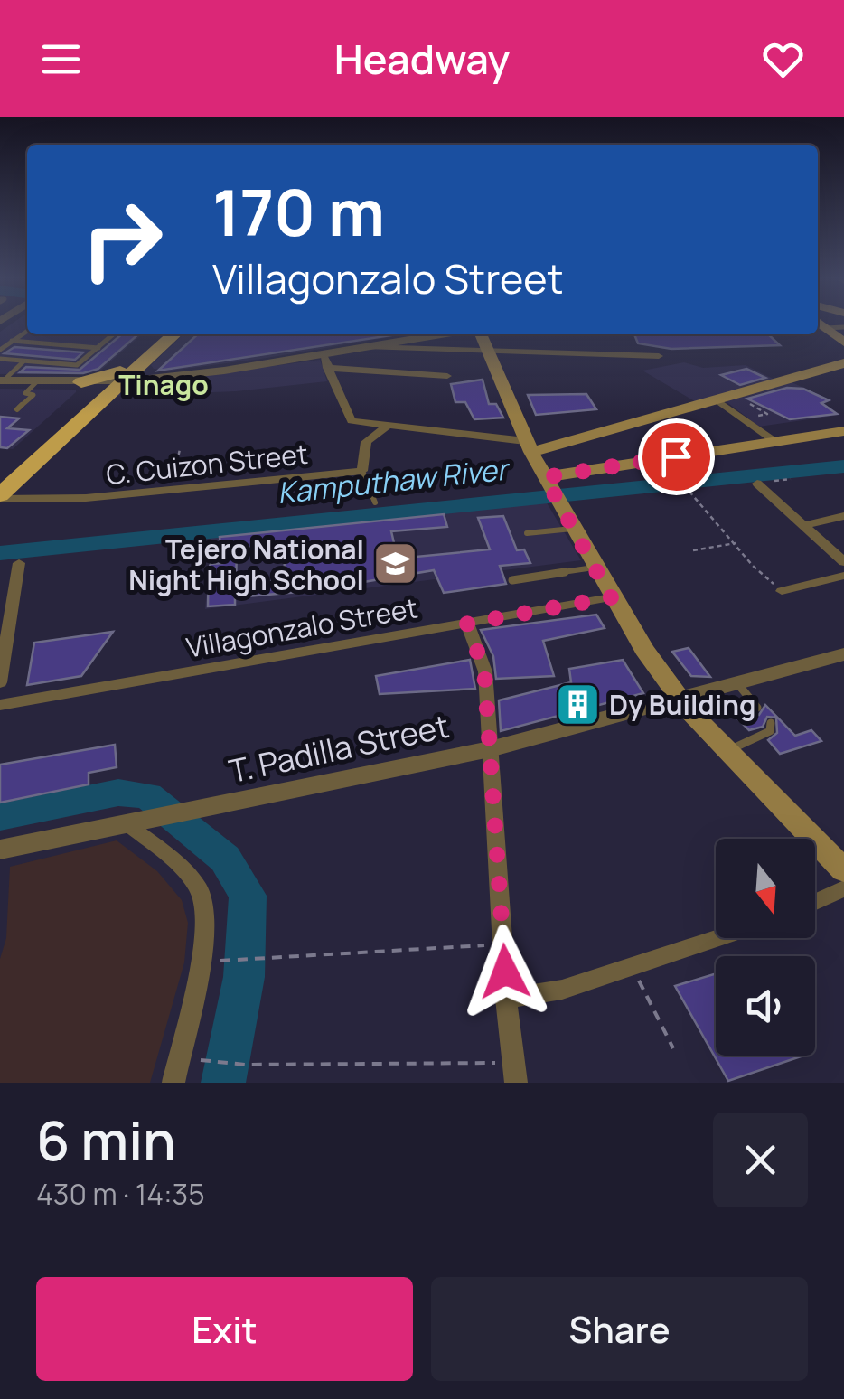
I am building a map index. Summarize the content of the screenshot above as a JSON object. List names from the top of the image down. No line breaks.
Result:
{"streets":{"street":["C. Cuizon Street","Villagonzalo Street","T. Padilla Street"]},"districts":["Tinago"],"water":["Kamputhaw River"],"places":{"school or university":["Tejero National Night High School"],"building":["Dy Building"]},"north":"bottom","page":{"header":"Headway","turn":["170 m","Villagonzalo Street"],"heading":["6 min","430 m · 14:35"],"buttons":["Exit","Share"]}}
